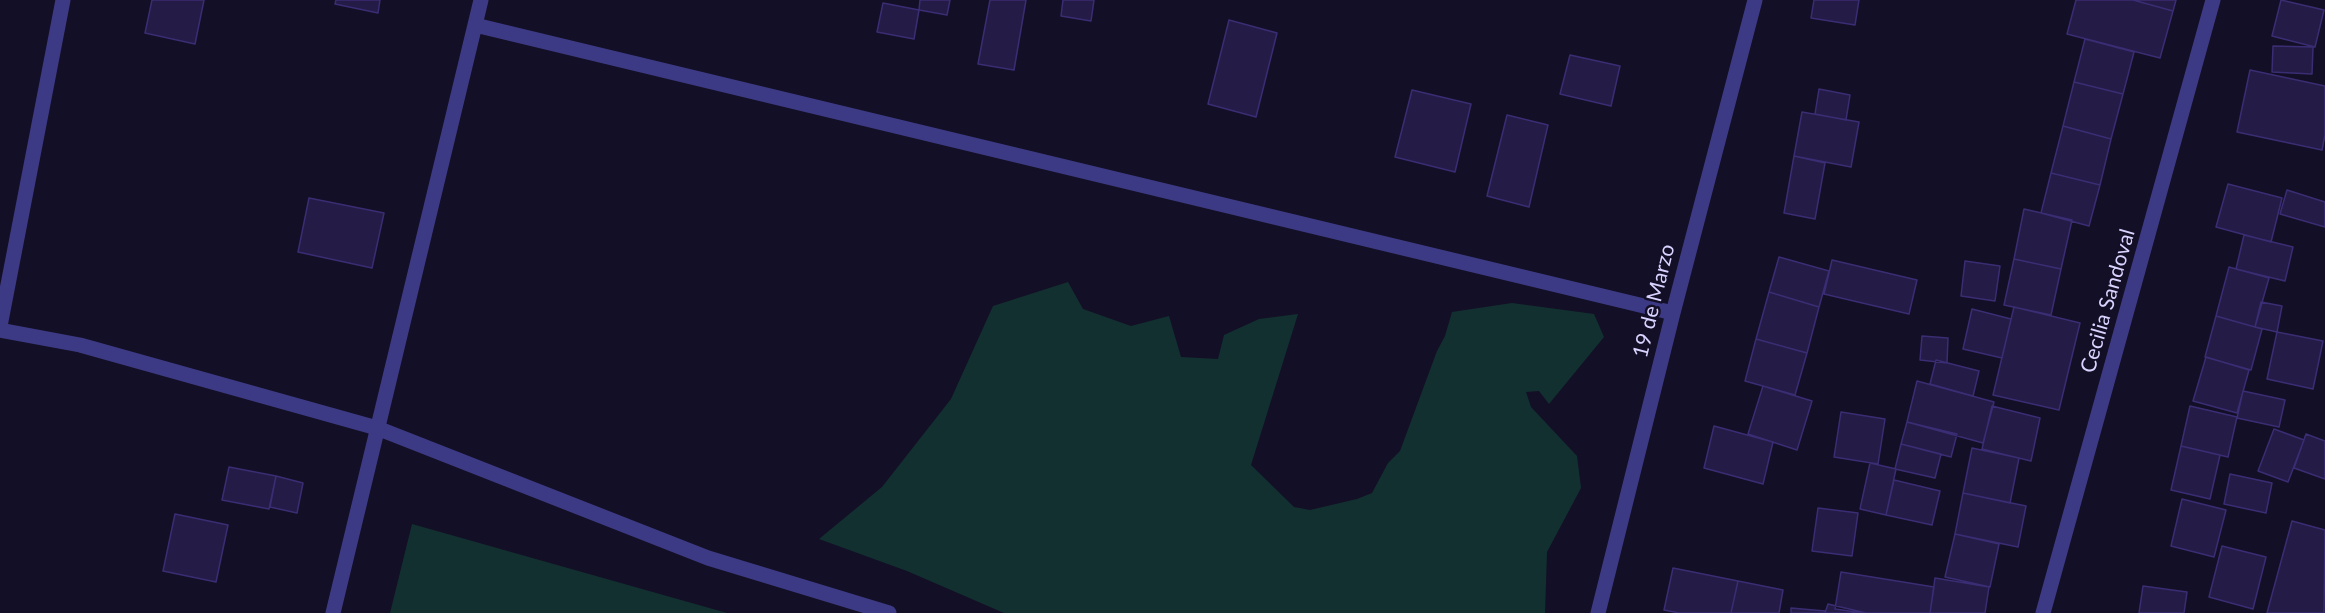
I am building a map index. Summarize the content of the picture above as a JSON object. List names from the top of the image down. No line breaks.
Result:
{"streets":{"street":["19 de Marzo","Cecilia Sandoval"]}}
